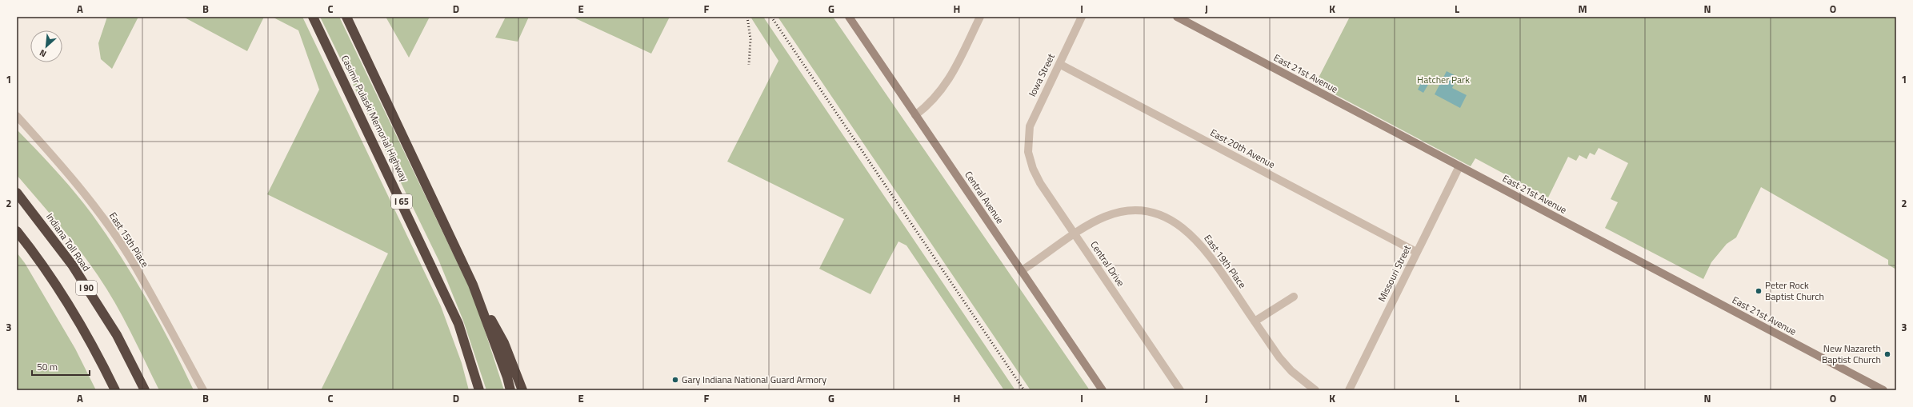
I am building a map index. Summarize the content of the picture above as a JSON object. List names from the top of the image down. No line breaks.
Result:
{"streets":{"highway":["Casimir Pulaski Memorial Highway","I 65","Indiana Toll Road","I 90"],"street":["East 21st Avenue","Iowa Street","East 20th Avenue","Central Avenue","East 15th Place","East 19th Place","Central Drive","Missouri Street"]},"crossings":[["East 21st Avenue","Missouri Street"],["Iowa Street","East 20th Avenue"],["Iowa Street","Central Drive"],["East 20th Avenue","Missouri Street"],["Central Avenue","East 19th Place"],["East 19th Place","Central Drive"]],"parks":["Hatcher Park"],"places":["Peter Rock Baptist Church","New Nazareth Baptist Church","Gary Indiana National Guard Armory"],"scale_bar":"50 m","north":"bottom left","grid":{"columns":["A","B","C","D","E","F","G","H","I","J","K","L","M","N","O"],"rows":["1","2","3"]}}
